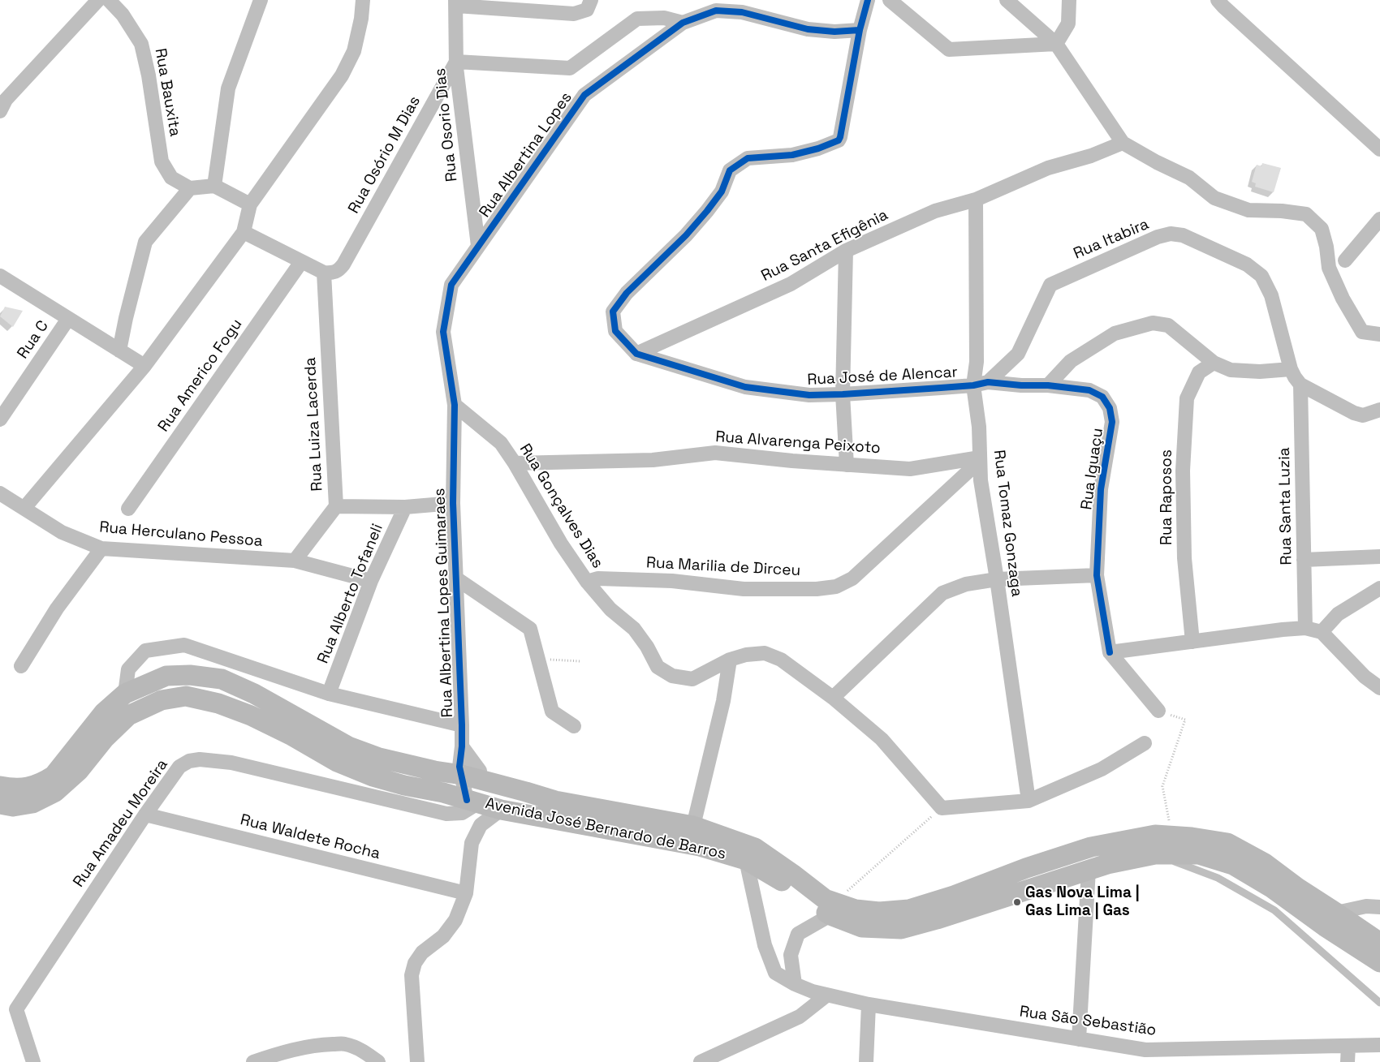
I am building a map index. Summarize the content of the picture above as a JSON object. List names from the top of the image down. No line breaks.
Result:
{"streets":{"main road":["Avenida José Bernardo de Barros"],"street":["Rua Bauxita","Rua Osorio Dias","Rua Osório M Dias","Rua Albertina Lopes","Rua Itabira","Rua Santa Efigênia","Rua C","Rua Americo Fogu","Rua José de Alencar","Rua Luiza Lacerda","Rua Alvarenga Peixoto","Rua Iguaçu","Rua Raposos","Rua Gonçalves Dias","Rua Santa Luzia","Rua Tomaz Gonzaga","Rua Herculano Pessoa","Rua Marilia de Dirceu","Rua Alberto Tofaneli","Rua Albertina Lopes Guimaraes","Rua Amadeu Moreira","Rua Waldete Rocha","Rua São Sebastião"]},"crossings":[["Rua Osorio Dias","Rua Osório M Dias"],["Rua Osorio Dias","Rua Albertina Lopes"],["Rua Osório M Dias","Rua Luiza Lacerda"],["Rua Albertina Lopes","Rua Gonçalves Dias"],["Rua Albertina Lopes","Rua Albertina Lopes Guimaraes"],["Rua Itabira","Rua Iguaçu"],["Rua Itabira","Rua Santa Luzia"],["Rua Santa Efigênia","Rua José de Alencar"],["Rua Santa Efigênia","Rua Tomaz Gonzaga"],["Rua José de Alencar","Rua Iguaçu"],["Rua José de Alencar","Rua Tomaz Gonzaga"],["Rua Luiza Lacerda","Rua Herculano Pessoa"],["Rua Alvarenga Peixoto","Rua Gonçalves Dias"],["Rua Alvarenga Peixoto","Rua Tomaz Gonzaga"],["Rua Alvarenga Peixoto","Rua Marilia de Dirceu"],["Rua Iguaçu","Rua Tomaz Gonzaga"],["Rua Gonçalves Dias","Rua Marilia de Dirceu"],["Rua Gonçalves Dias","Rua Albertina Lopes Guimaraes"],["Rua Tomaz Gonzaga","Rua Marilia de Dirceu"],["Rua Herculano Pessoa","Rua Alberto Tofaneli"],["Rua Albertina Lopes Guimaraes","Rua Amadeu Moreira"],["Rua Albertina Lopes Guimaraes","Avenida José Bernardo de Barros"],["Rua Amadeu Moreira","Avenida José Bernardo de Barros"],["Rua Amadeu Moreira","Rua Waldete Rocha"],["Avenida José Bernardo de Barros","Rua São Sebastião"]],"places":["Gas Nova Lima | Gas Lima | Gas"]}
